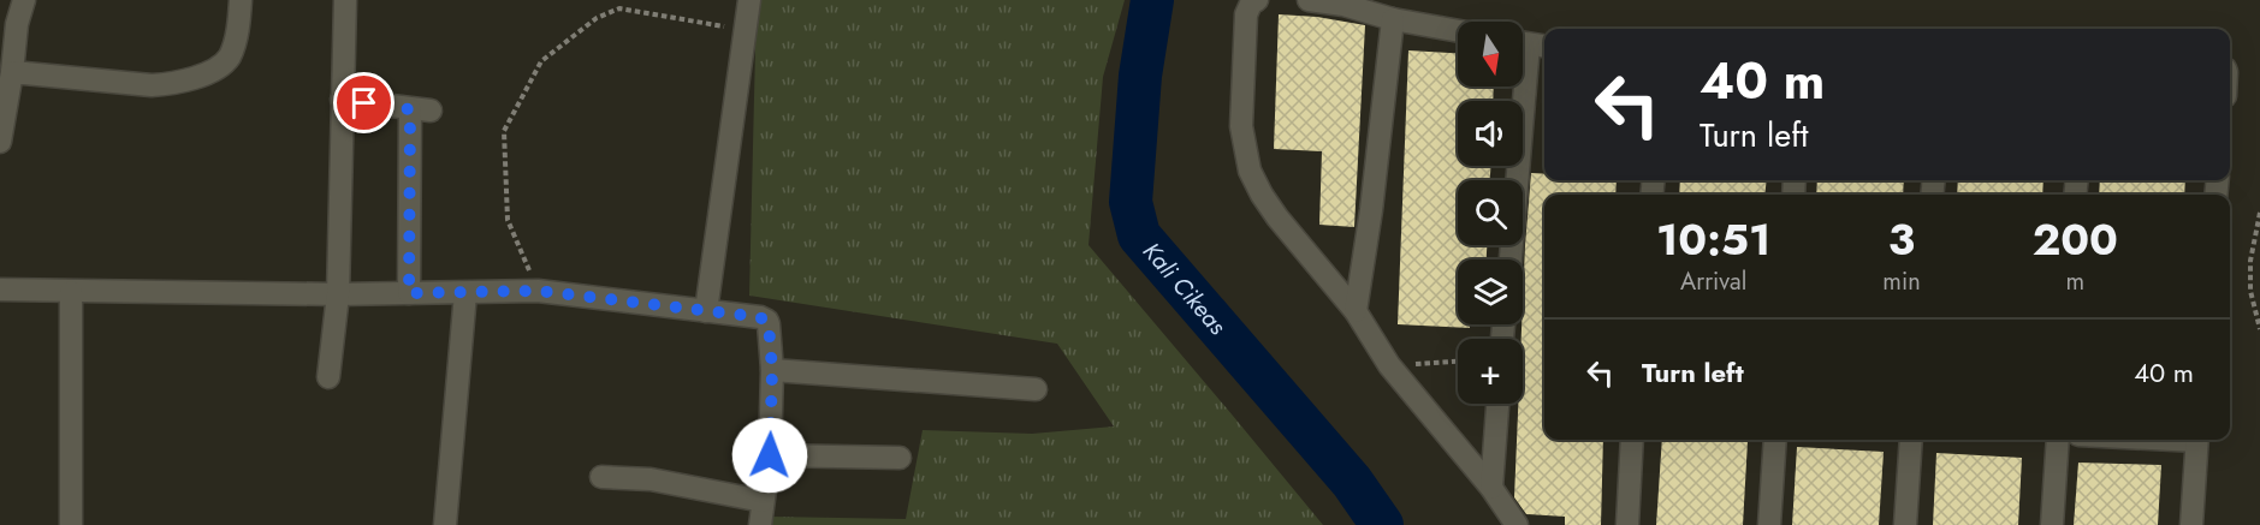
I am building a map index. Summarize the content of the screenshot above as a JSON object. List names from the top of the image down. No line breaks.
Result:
{"water":["Kali Cikeas"],"north":"bottom","page":{"map_buttons":"+","turn":["40 m","Turn left"],"eta":["10:51","Arrival","3","min","200","m"],"list":[{"name":"Turn left","value":"40 m"}]}}
